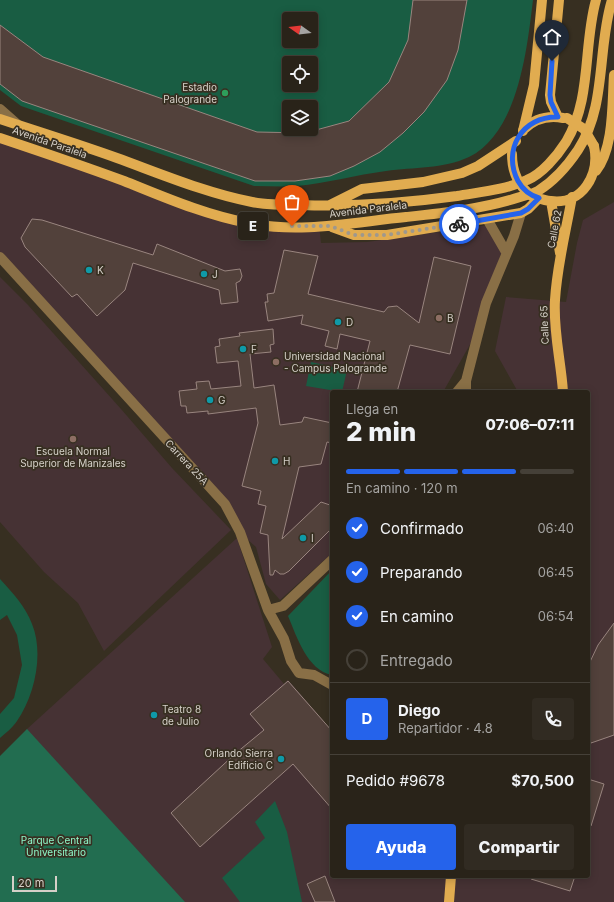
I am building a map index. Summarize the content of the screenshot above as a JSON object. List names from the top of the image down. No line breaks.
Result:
{"streets":{"main road":["Avenida Paralela","Calle 62","Calle 65"],"street":["Carrera 25A"]},"crossings":[["Calle 62","Calle 65"]],"parks":["Parque Central Universitario"],"places":["Estadio Palogrande","E","K","J","B","D","F","Universidad Nacional - Campus Palogrande","G","Escuela Normal Superior de Manizales","H","I","Teatro 8 de Julio","Orlando Sierra Edificio C"],"scale_bar":"20 m","north":"left","page":{"bubble":"E","heading":["2 min","Llega en","07:06–07:11"],"panel":["Diego","Repartidor · 4.8","Pedido #9678","$70,500"],"bar":"En camino · 120 m","list":[["Confirmado","06:40"],["Preparando","06:45"],["En camino","06:54"],"Entregado"],"round":"D","buttons":["Ayuda","Compartir"],"scale":"20 m"}}
